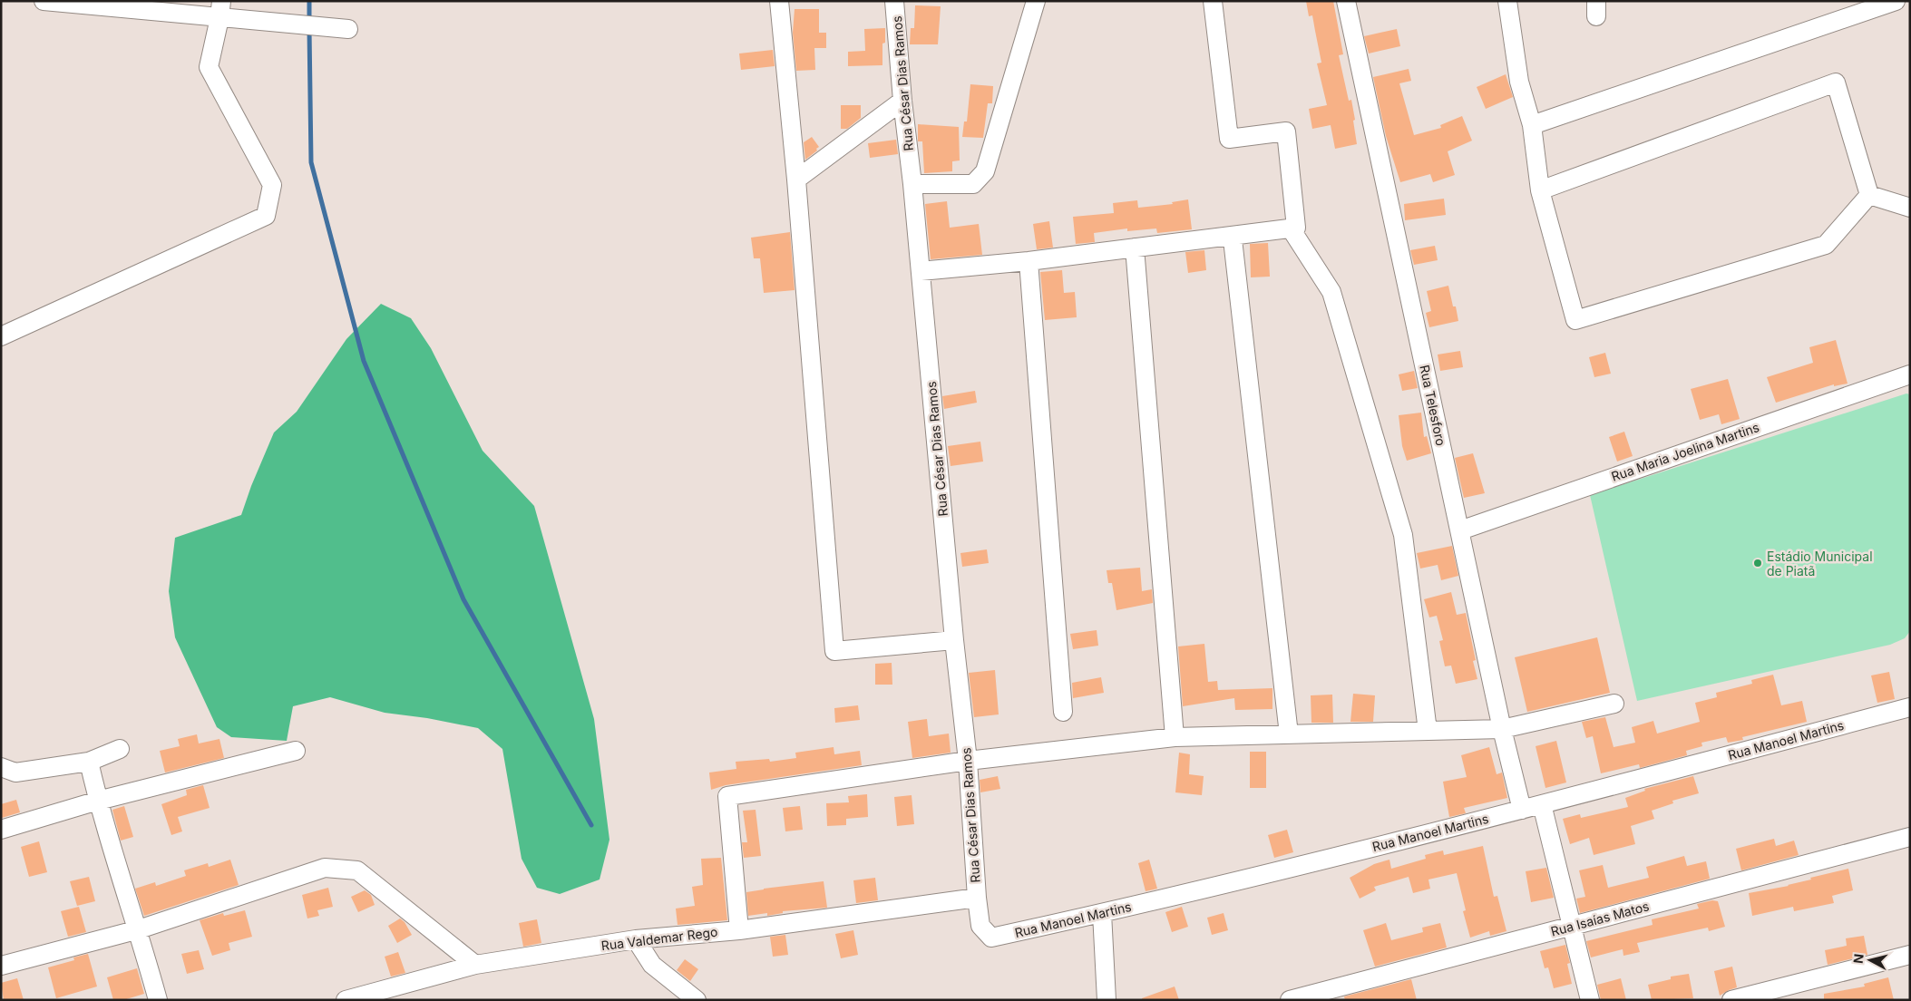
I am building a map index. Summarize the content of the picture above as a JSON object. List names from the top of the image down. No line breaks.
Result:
{"streets":{"street":["Rua César Dias Ramos","Rua Telesforo","Rua Maria Joelina Martins","Rua Manoel Martins","Rua Isaías Matos","Rua Valdemar Rego"]},"crossings":[["Rua César Dias Ramos","Rua Manoel Martins"],["Rua César Dias Ramos","Rua Valdemar Rego"],["Rua Telesforo","Rua Maria Joelina Martins"],["Rua Telesforo","Rua Manoel Martins"],["Rua Manoel Martins","Rua Valdemar Rego"]],"places":["Estádio Municipal de Piatã"],"north":"left"}
